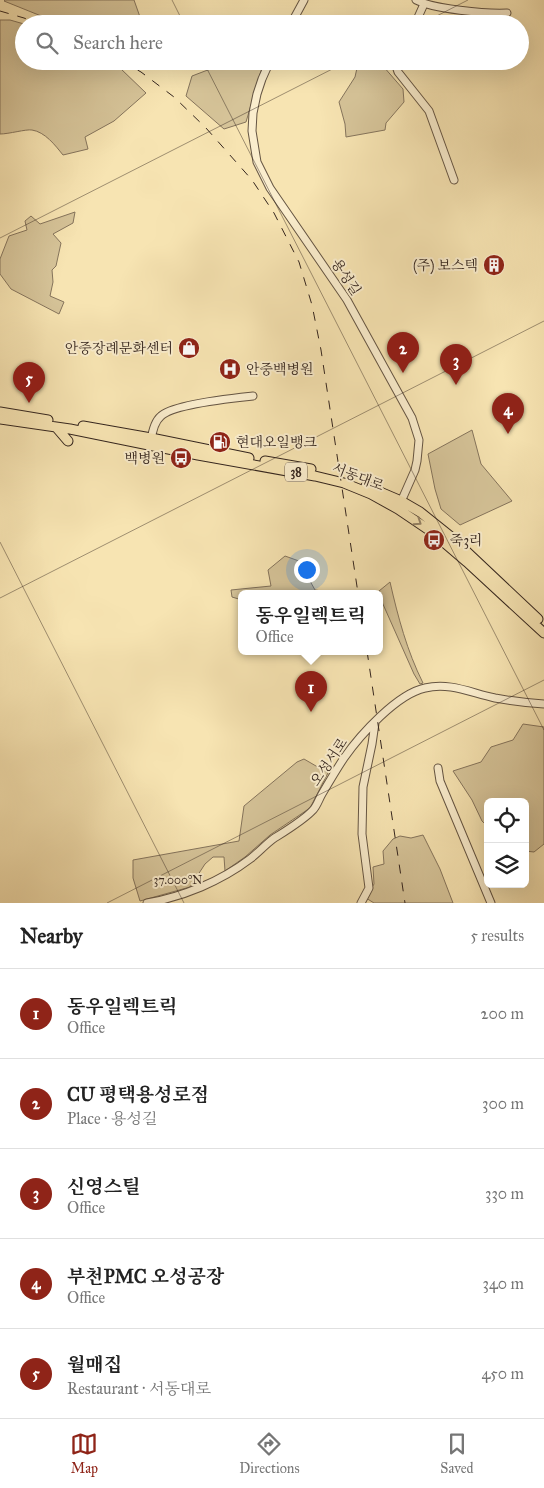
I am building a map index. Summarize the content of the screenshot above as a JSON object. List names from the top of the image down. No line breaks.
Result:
{"streets":{"main road":["38","서동대로"],"street":["용성길","오성서로"]},"crossings":[["용성길","서동대로"]],"places":{"building":["(주) 보스텍"],"shop":["안중장례문화센터"],"hospital":["안중백병원"],"fuel station":["현대오일뱅크"],"bus stop":["백병원","죽3리"]},"page":{"search":"Search here","pins":["2","3","5","4","1"],"popup":["동우일렉트릭","Office"],"heading":["Nearby","5 results"],"list":[{"mark":"1","name":"동우일렉트릭","note":"Office","value":"200 m"},{"mark":"2","name":"CU 평택용성로점","note":"Place · 용성길","value":"300 m"},{"mark":"3","name":"신영스틸","note":"Office","value":"330 m"},{"mark":"4","name":"부천PMC 오성공장","note":"Office","value":"340 m"},{"mark":"5","name":"월매집","note":"Restaurant · 서동대로","value":"450 m"}],"nav":["Map","Directions","Saved"]},"coordinates":["37.000°N"]}
